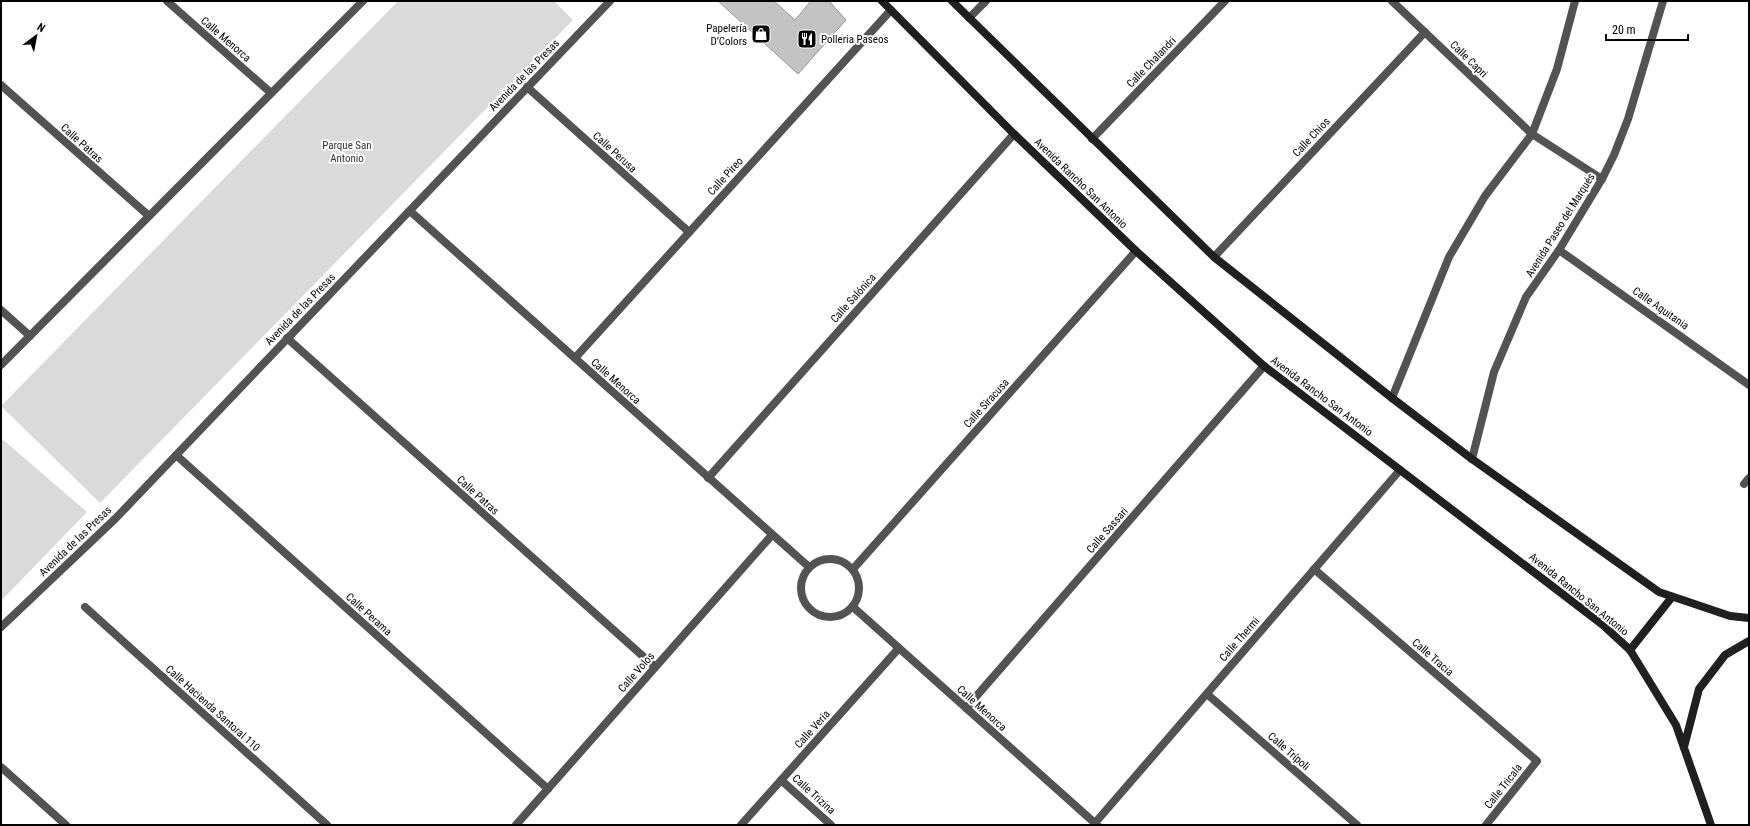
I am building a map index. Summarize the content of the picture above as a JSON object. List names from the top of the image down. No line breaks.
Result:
{"streets":{"street":["Calle Menorca","Calle Capri","Calle Chalandri","Avenida de las Presas","Calle Chios","Calle Patras","Calle Perusa","Calle Pireo","Avenida Rancho San Antonio","Avenida Paseo del Marqués","Calle Salónica","Calle Aquitania","Calle Siracusa","Calle Sassari","Calle Perama","Calle Thermi","Calle Tracia","Calle Volos","Calle Hacienda Santoral 110","Calle Veria","Calle Trípoli","Calle Tricala","Calle Trizina"]},"crossings":[["Calle Menorca","Avenida de las Presas"],["Calle Menorca","Calle Pireo"],["Calle Menorca","Calle Salónica"],["Calle Menorca","Calle Siracusa"],["Calle Menorca","Calle Sassari"],["Calle Menorca","Calle Thermi"],["Calle Menorca","Calle Volos"],["Calle Menorca","Calle Veria"],["Calle Capri","Calle Chios"],["Calle Capri","Avenida Paseo del Marqués"],["Avenida de las Presas","Calle Patras"],["Avenida de las Presas","Calle Perusa"],["Avenida de las Presas","Calle Perama"],["Calle Patras","Calle Volos"],["Calle Perusa","Calle Pireo"],["Calle Pireo","Avenida Rancho San Antonio"],["Avenida Rancho San Antonio","Calle Salónica"],["Avenida Rancho San Antonio","Calle Siracusa"],["Avenida Rancho San Antonio","Calle Sassari"],["Avenida Rancho San Antonio","Calle Thermi"],["Avenida Paseo del Marqués","Calle Aquitania"],["Calle Perama","Calle Volos"],["Calle Thermi","Calle Tracia"],["Calle Thermi","Calle Trípoli"],["Calle Tracia","Calle Tricala"],["Calle Veria","Calle Trizina"]],"parks":["Parque San Antonio"],"places":{"shop":["Papelería D’Colors"],"restaurant":["Polleria Paseos"]},"scale_bar":"20 m","north":"top right"}
